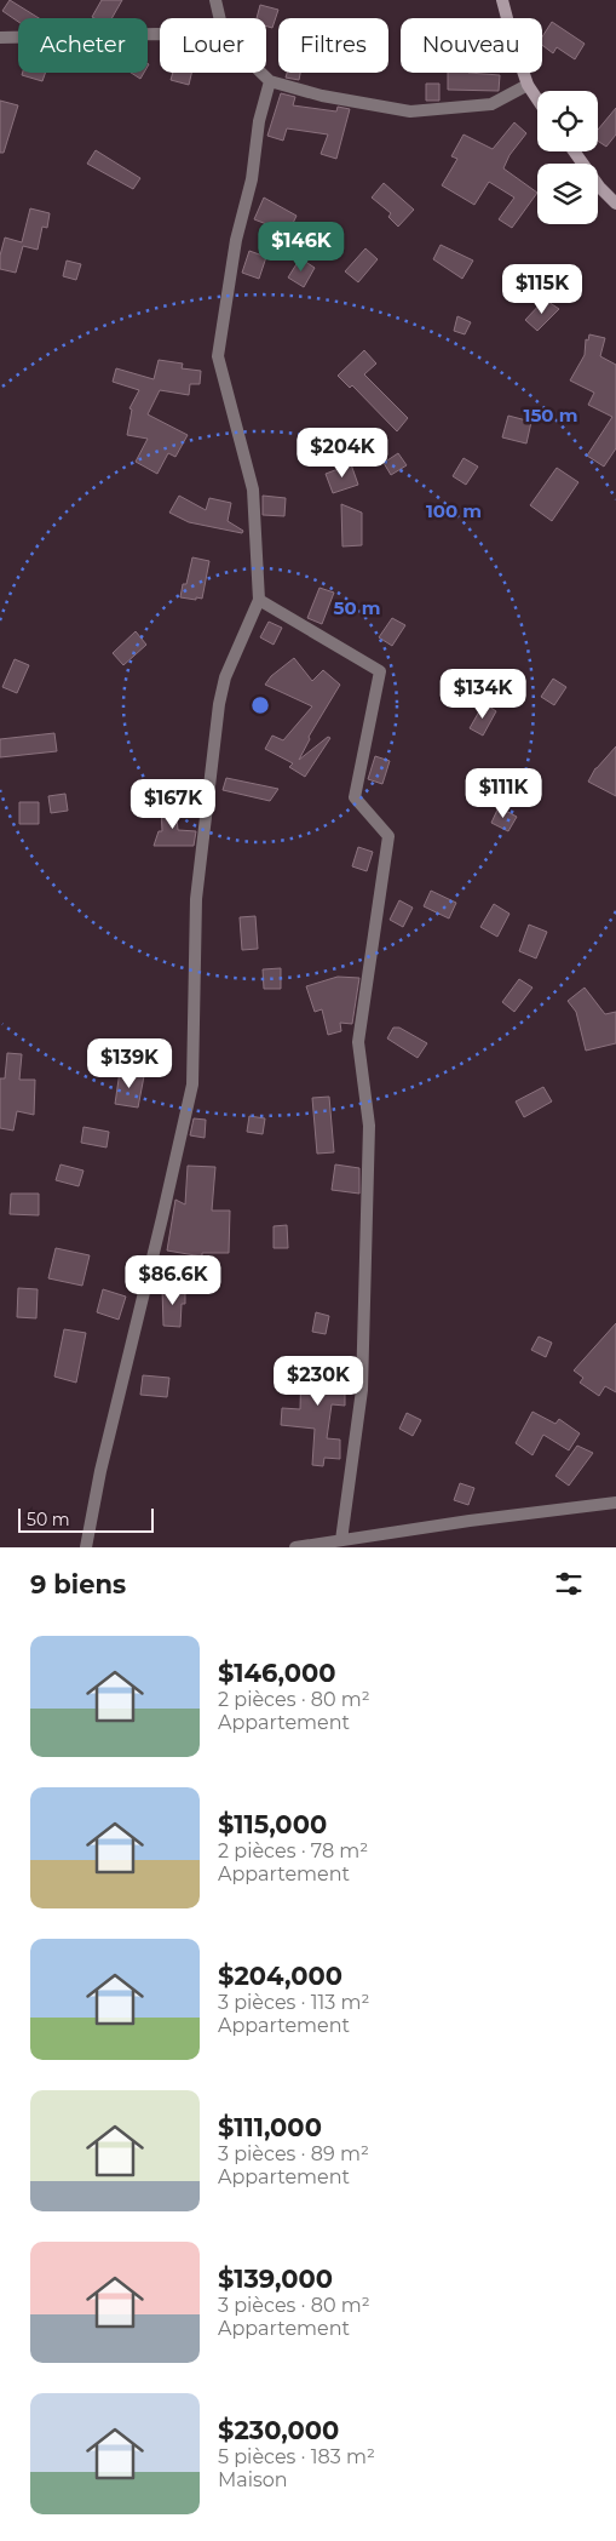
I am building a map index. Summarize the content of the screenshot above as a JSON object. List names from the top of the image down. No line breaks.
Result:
{"scale_bar":"50 m","page":{"chip":["Acheter","Louer","Filtres","Nouveau"],"price":["$146K","$115K","$204K","$134K","$111K","$167K","$139K","$86.6K","$230K"],"scale":"50 m","heading":"9 biens","list":[{"name":"$146,000","note":"2 pièces · 80 m² · Appartement"},{"name":"$115,000","note":"2 pièces · 78 m² · Appartement"},{"name":"$204,000","note":"3 pièces · 113 m² · Appartement"},{"name":"$111,000","note":"3 pièces · 89 m² · Appartement"},{"name":"$139,000","note":"3 pièces · 80 m² · Appartement"},{"name":"$230,000","note":"5 pièces · 183 m² · Maison"}]},"rings":["150 m","100 m","50 m"]}
